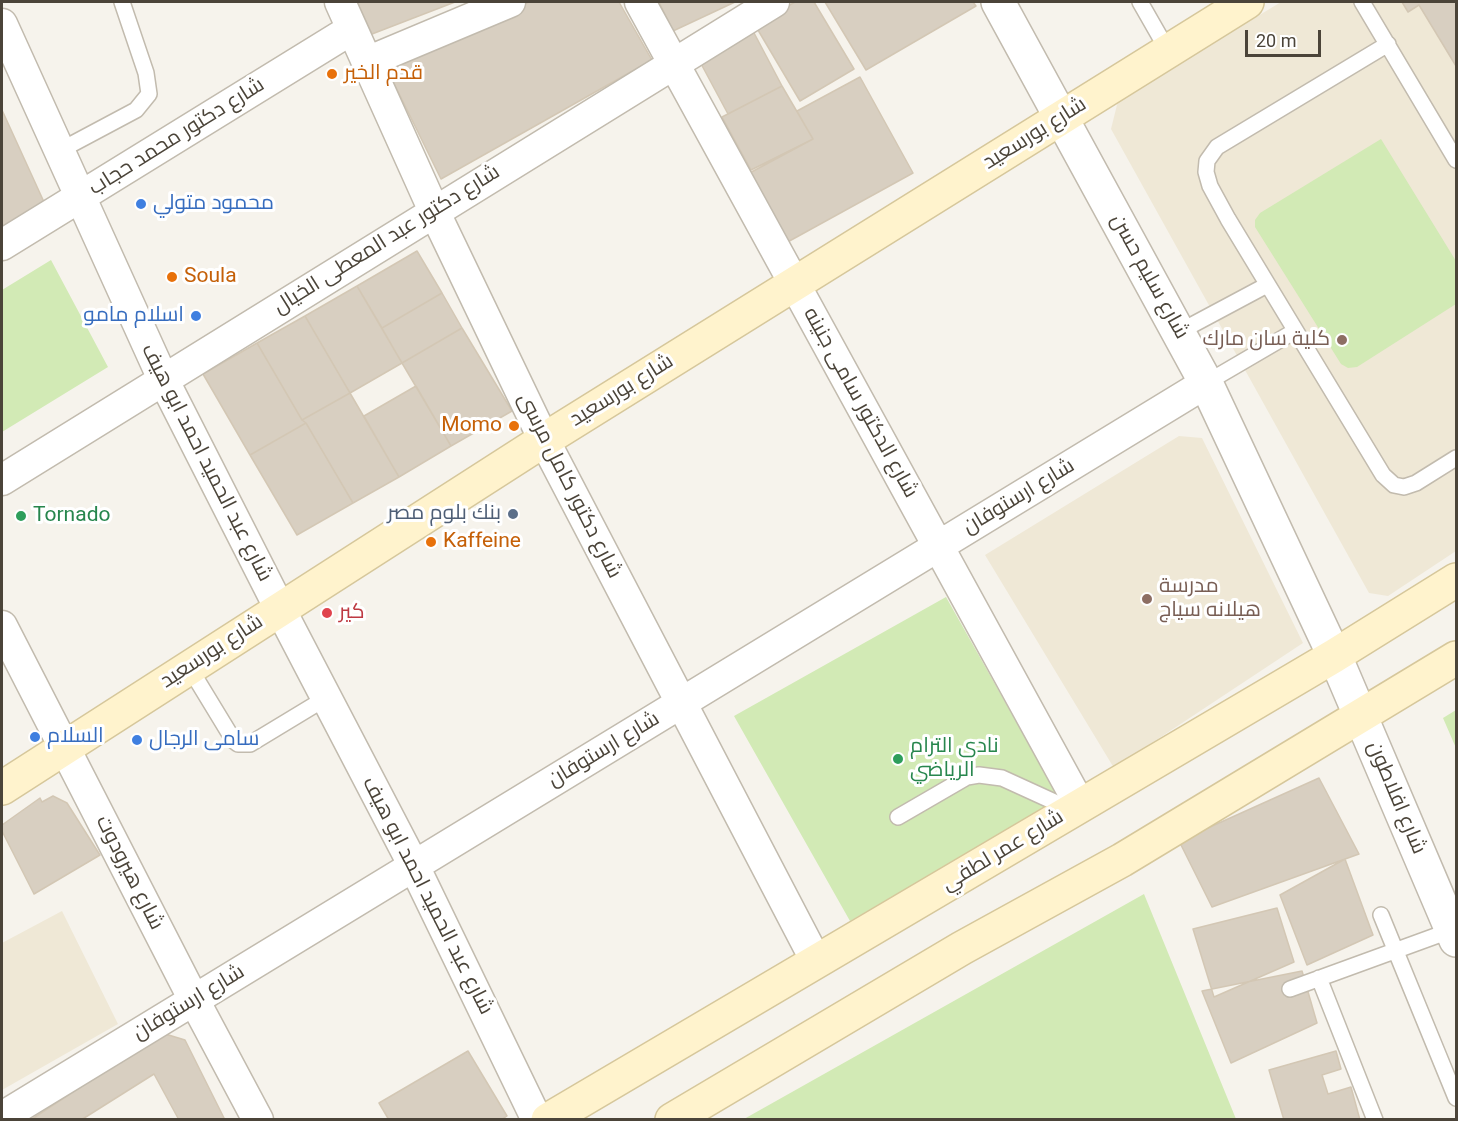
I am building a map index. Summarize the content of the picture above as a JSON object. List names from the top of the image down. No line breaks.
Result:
{"streets":{"main road":["شارع بورسعيد","شارع عمر لطفي"],"street":["شارع دكتور محمد حجاب","شارع دكتور عبد المعطى الخيال","شارع سليم حسن","شارع الدكتور سامى جنينه","شارع عبد الحميد احمد ابو هيف","شارع دكتور كامل مرسى","شارع ارستوفان","شارع افلاطون","شارع هيرودوت"]},"crossings":[["شارع بورسعيد","شارع سليم حسن"],["شارع بورسعيد","شارع الدكتور سامى جنينه"],["شارع بورسعيد","شارع عبد الحميد احمد ابو هيف"],["شارع بورسعيد","شارع دكتور كامل مرسى"],["شارع بورسعيد","شارع هيرودوت"],["شارع دكتور محمد حجاب","شارع عبد الحميد احمد ابو هيف"],["شارع دكتور محمد حجاب","شارع دكتور كامل مرسى"],["شارع دكتور عبد المعطى الخيال","شارع الدكتور سامى جنينه"],["شارع دكتور عبد المعطى الخيال","شارع عبد الحميد احمد ابو هيف"],["شارع دكتور عبد المعطى الخيال","شارع دكتور كامل مرسى"],["شارع سليم حسن","شارع ارستوفان"],["شارع سليم حسن","شارع افلاطون"],["شارع سليم حسن","شارع عمر لطفي"],["شارع الدكتور سامى جنينه","شارع ارستوفان"],["شارع الدكتور سامى جنينه","شارع عمر لطفي"],["شارع عبد الحميد احمد ابو هيف","شارع ارستوفان"],["شارع دكتور كامل مرسى","شارع ارستوفان"],["شارع دكتور كامل مرسى","شارع عمر لطفي"],["شارع ارستوفان","شارع هيرودوت"],["شارع افلاطون","شارع عمر لطفي"]],"places":["قدم الخير","محمود متولي","Soula","اسلام مامو","كلية سان مارك","Momo","بنك بلوم مصر","Tornado","Kaffeine","مدرسة هيلانه سياج","كير","السلام","سامى الرجال","نادي الترام الرياضي"],"scale_bar":"20 m"}
